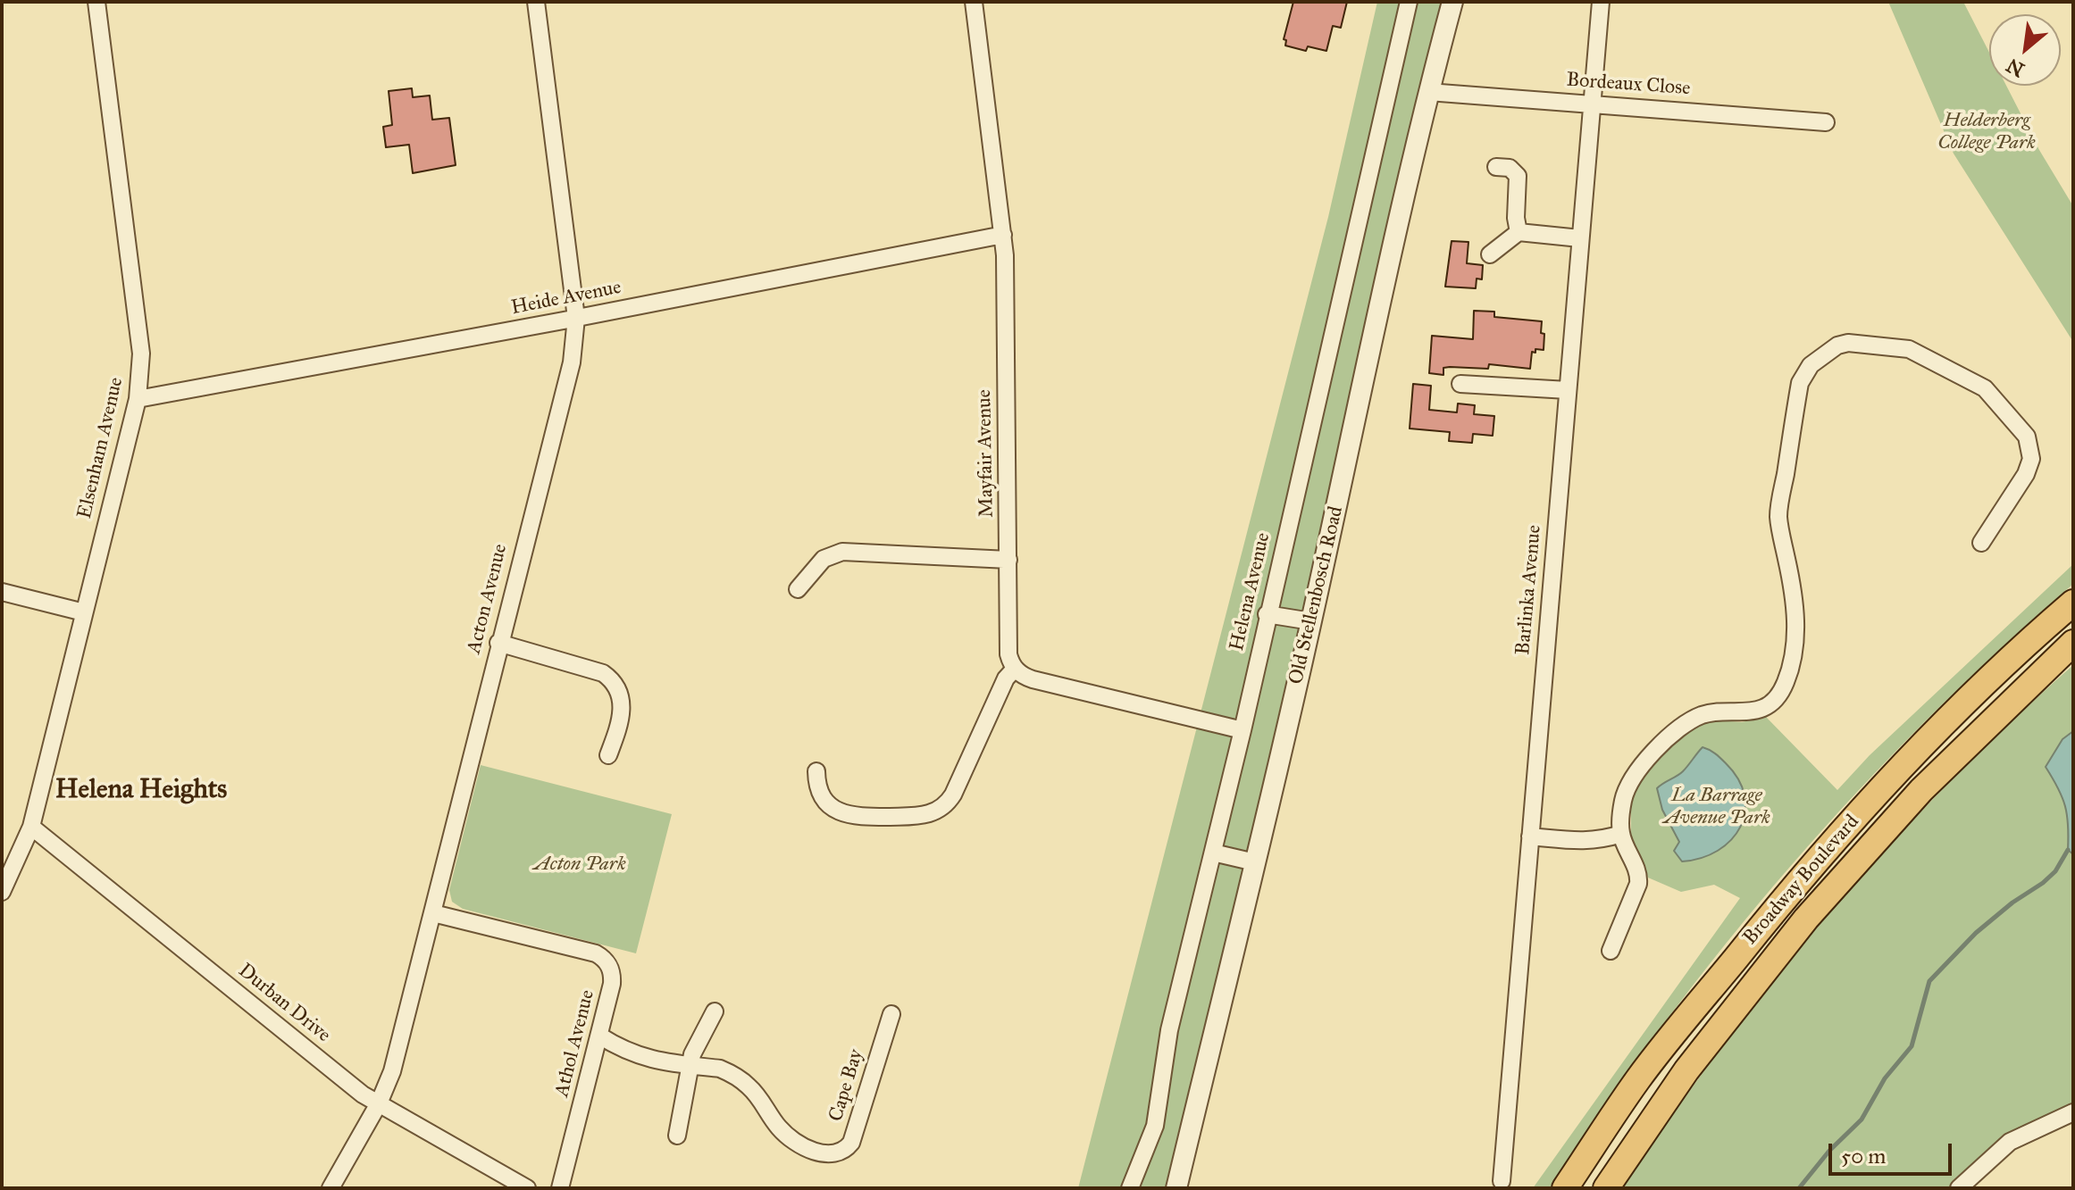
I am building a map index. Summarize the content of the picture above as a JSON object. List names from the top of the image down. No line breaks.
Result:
{"streets":{"main road":["Broadway Boulevard"],"street":["Bordeaux Close","Heide Avenue","Elsenham Avenue","Mayfair Avenue","Barlinka Avenue","Helena Avenue","Old Stellenbosch Road","Acton Avenue","Durban Drive","Athol Avenue","Cape Bay"]},"crossings":[["Bordeaux Close","Barlinka Avenue"],["Bordeaux Close","Old Stellenbosch Road"],["Heide Avenue","Elsenham Avenue"],["Heide Avenue","Mayfair Avenue"],["Heide Avenue","Acton Avenue"],["Elsenham Avenue","Durban Drive"],["Acton Avenue","Durban Drive"],["Acton Avenue","Athol Avenue"],["Athol Avenue","Cape Bay"]],"districts":["Helena Heights"],"parks":["Helderberg College Park","La Barrage Avenue Park","Acton Park"],"scale_bar":"50 m","north":"bottom left"}
